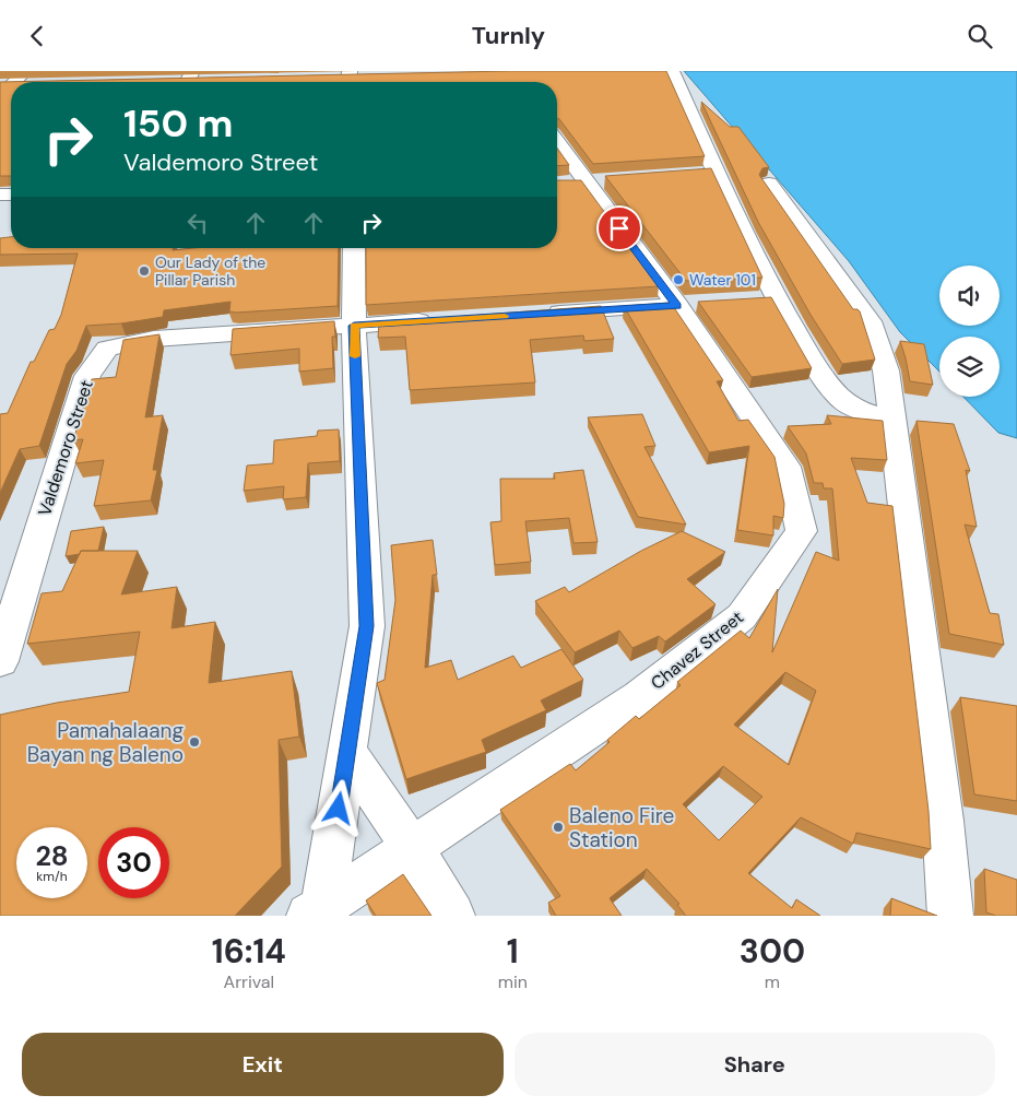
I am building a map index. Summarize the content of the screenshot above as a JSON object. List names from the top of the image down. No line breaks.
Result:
{"streets":{"street":["Valdemoro Street","Chavez Street"]},"places":["Our Lady of the Pillar Parish","Water 101","Pamahalaang Bayan ng Baleno","Baleno Fire Station"],"page":{"header":"Turnly","turn":["150 m","Valdemoro Street"],"speed":"28 km/h","limit":"30","eta":["16:14","Arrival","1","min","300","m"],"buttons":["Exit","Share"]}}
